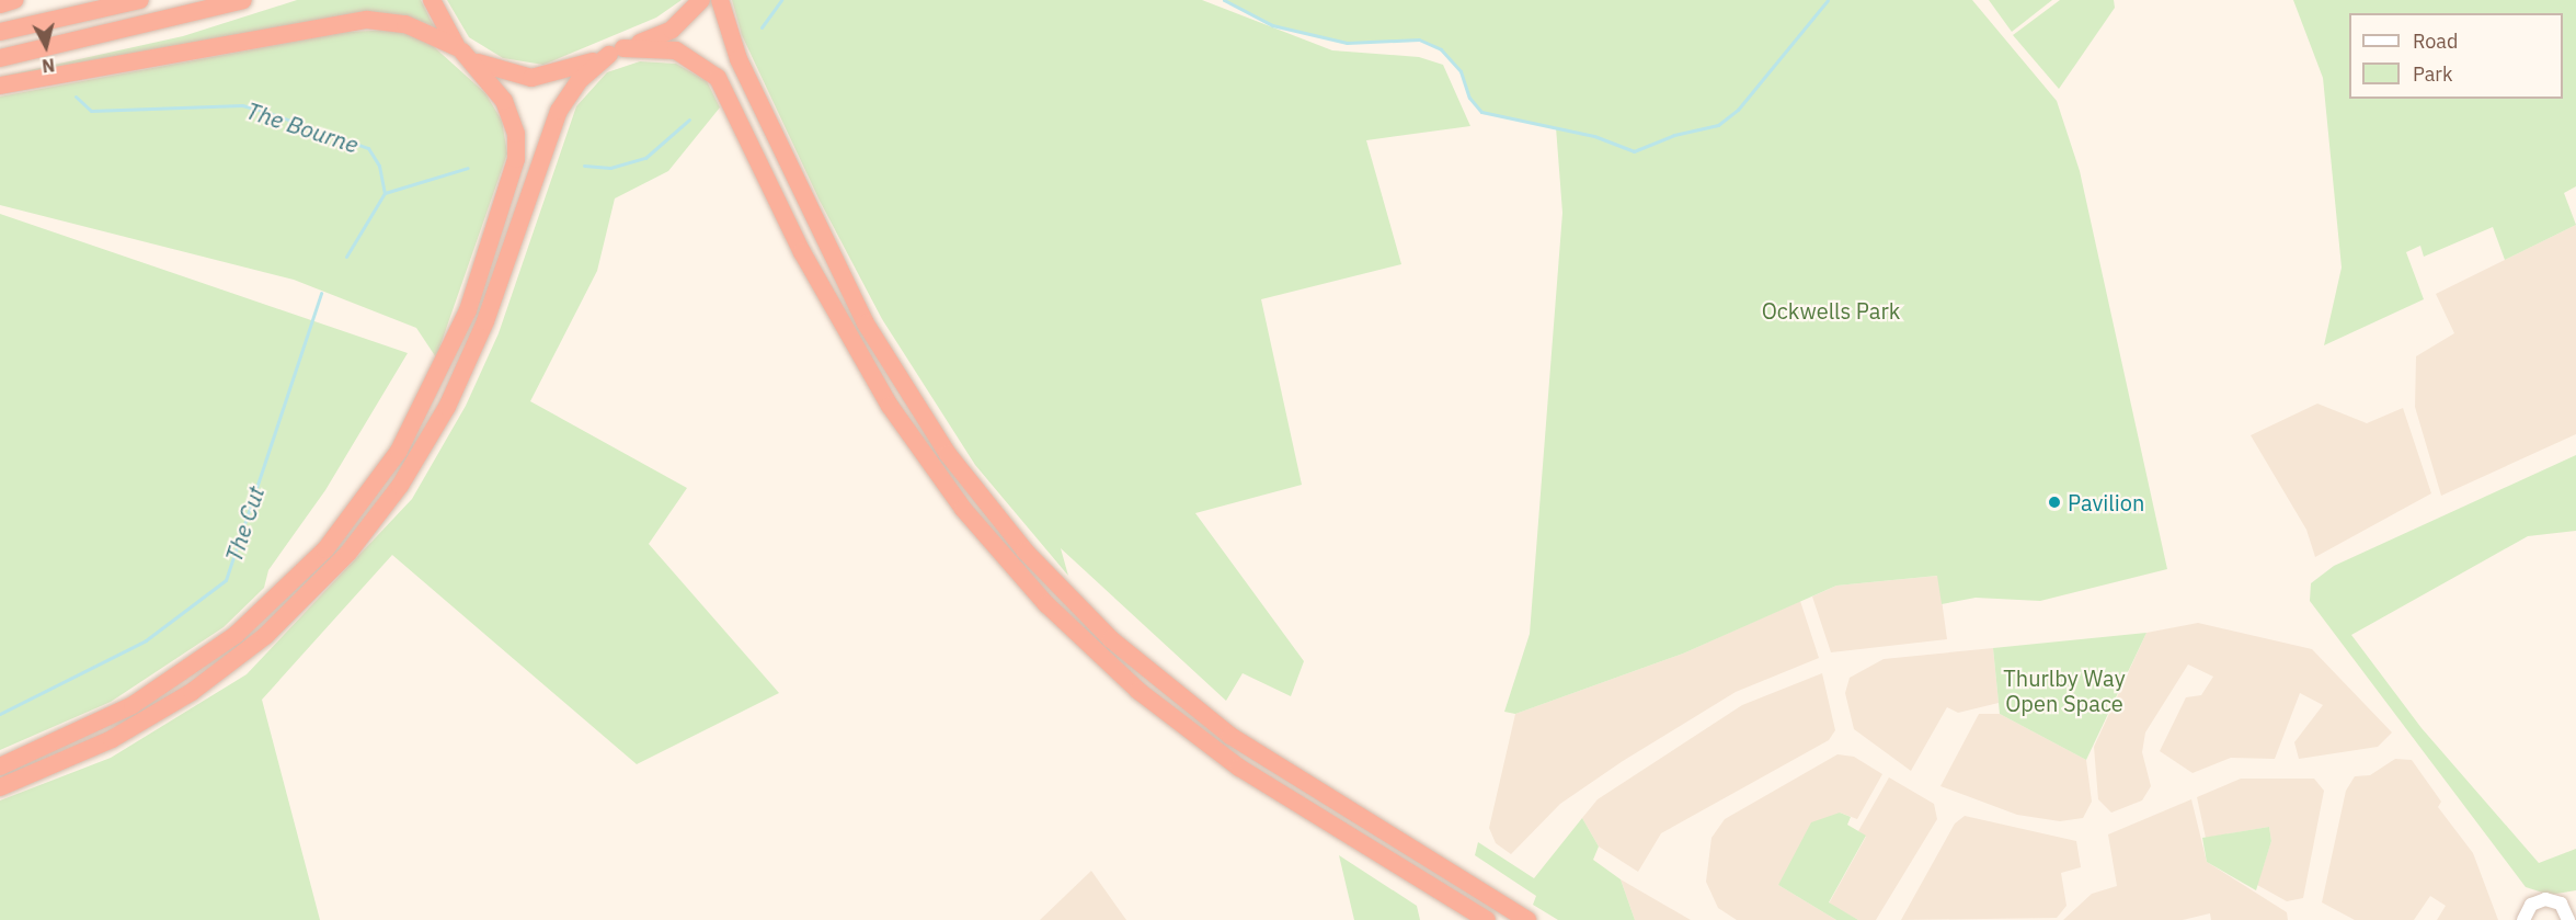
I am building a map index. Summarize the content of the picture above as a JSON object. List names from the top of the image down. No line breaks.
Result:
{"water":["The Bourne","The Cut"],"parks":["Ockwells Park","Thurlby Way Open Space"],"places":["Pavilion"],"legend":["Road","Park"],"north":"bottom"}
